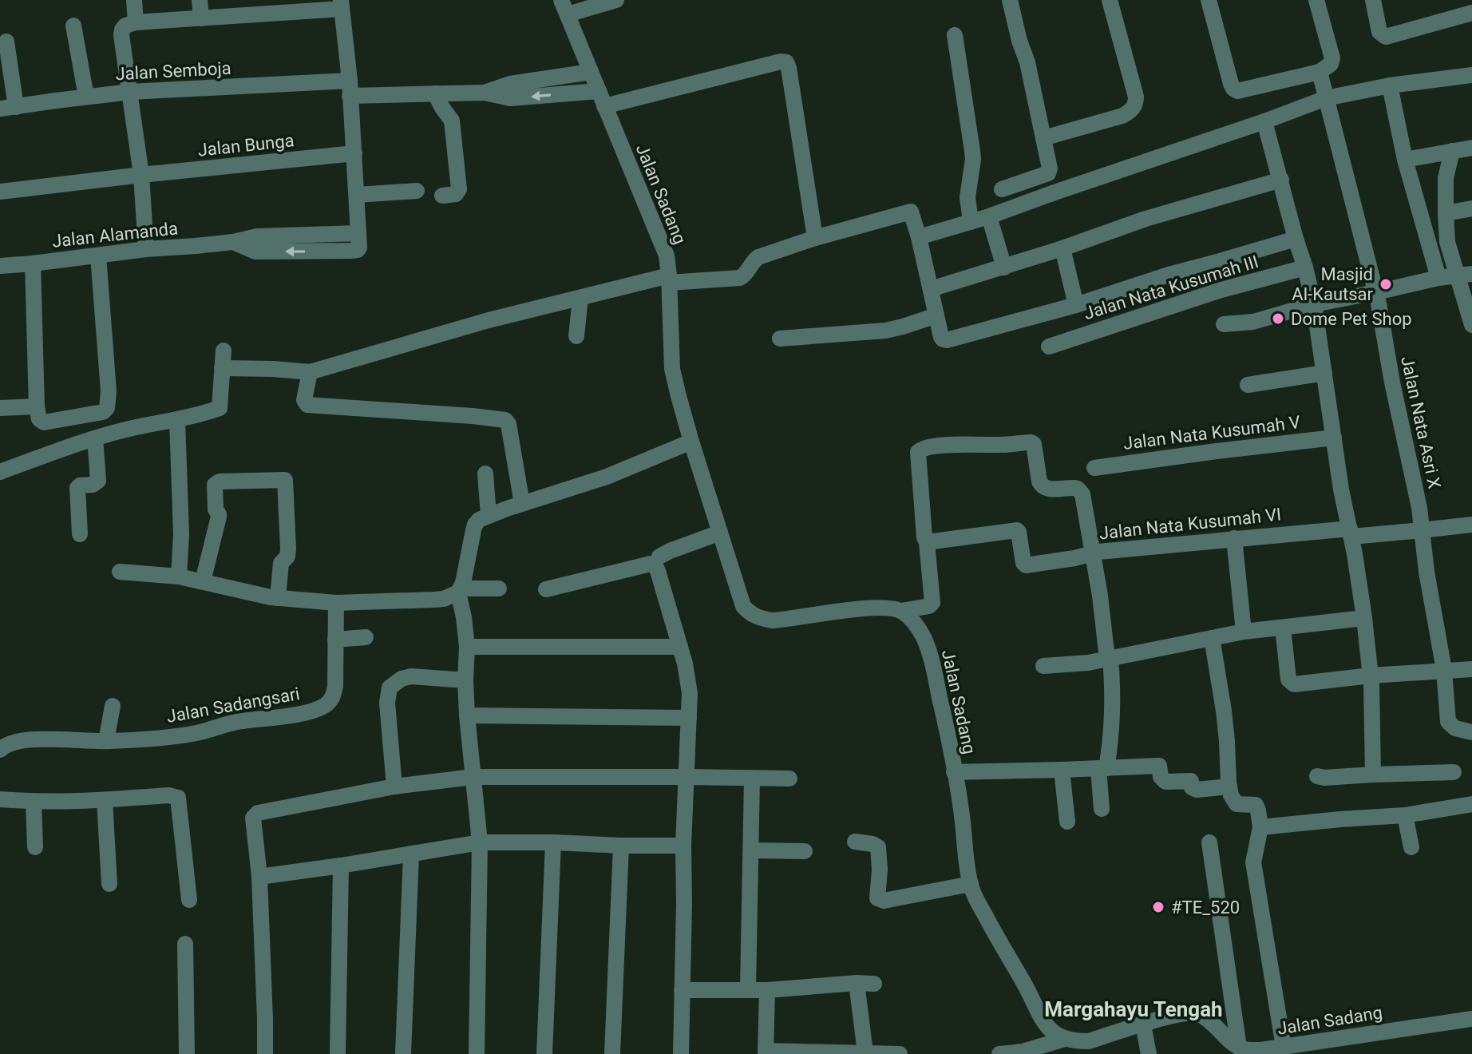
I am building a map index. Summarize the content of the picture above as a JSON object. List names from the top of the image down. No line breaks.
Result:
{"streets":{"street":["Jalan Semboja","Jalan Bunga","Jalan Sadang","Jalan Alamanda","Jalan Nata Kusumah III","Jalan Nata Asri X","Jalan Nata Kusumah V","Jalan Nata Kusumah VI","Jalan Sadangsari"]},"crossings":[["Jalan Nata Asri X","Jalan Nata Kusumah VI"]],"districts":["Margahayu Tengah"],"places":["Masjid Al-Kautsar","Dome Pet Shop","#TE_520"]}
